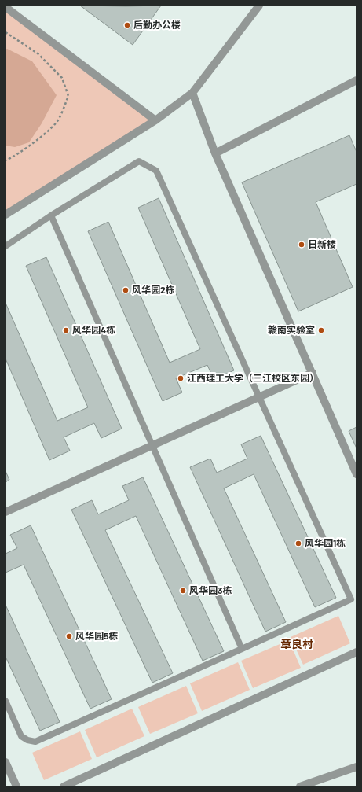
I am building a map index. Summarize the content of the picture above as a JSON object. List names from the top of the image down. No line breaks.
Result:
{"districts":["章良村"],"places":["后勤办公楼","日新楼","风华园2栋","风华园4栋","赣南实验室","江西理工大学（三江校区东园）","风华园1栋","风华园3栋","风华园5栋"]}
